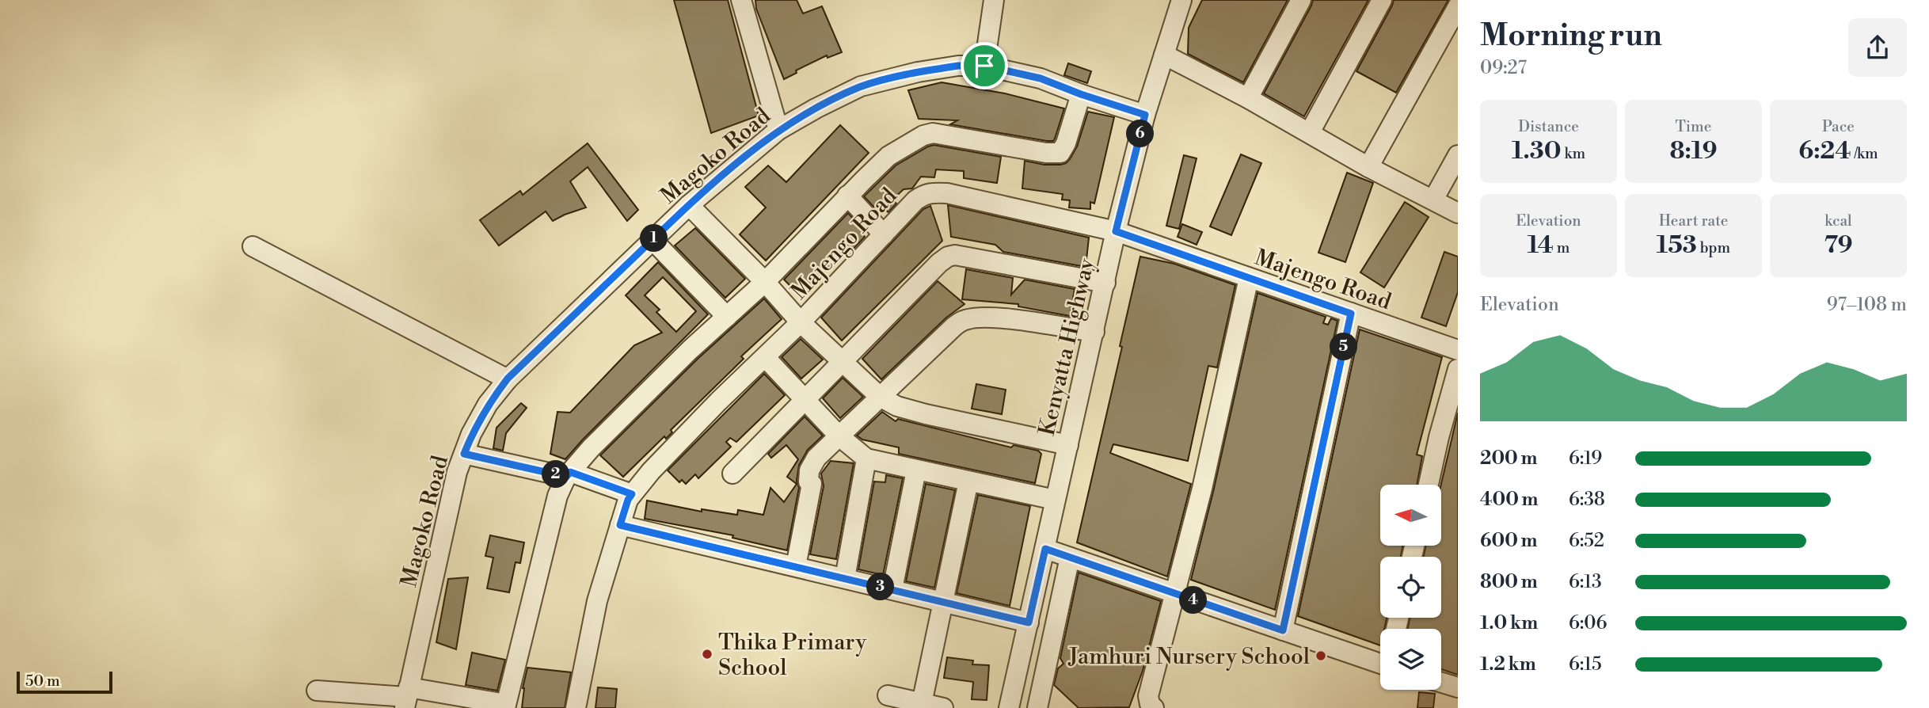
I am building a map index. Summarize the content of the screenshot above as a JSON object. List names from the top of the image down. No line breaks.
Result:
{"streets":{"street":["Magoko Road","Majengo Road","Kenyatta Highway"]},"crossings":[["Magoko Road","Kenyatta Highway"],["Majengo Road","Kenyatta Highway"]],"places":["Thika Primary School","Jamhuri Nursery School"],"scale_bar":"50 m","north":"left","page":{"heading":["Morning run","09:27"],"stats":[["Distance","1.30 km"],["Time","8:19"],["Pace","6:24 /km"],["Elevation","14 m"],["Heart rate","153 bpm"],["kcal","79"]],"pins":["6","1","5","2","3","4"],"chart":["Elevation","97–108 m"],"list":[{"name":"200 m","note":"6:19"},{"name":"400 m","note":"6:38"},{"name":"600 m","note":"6:52"},{"name":"800 m","note":"6:13"},{"name":"1.0 km","note":"6:06"},{"name":"1.2 km","note":"6:15"}],"scale":"50 m"}}
